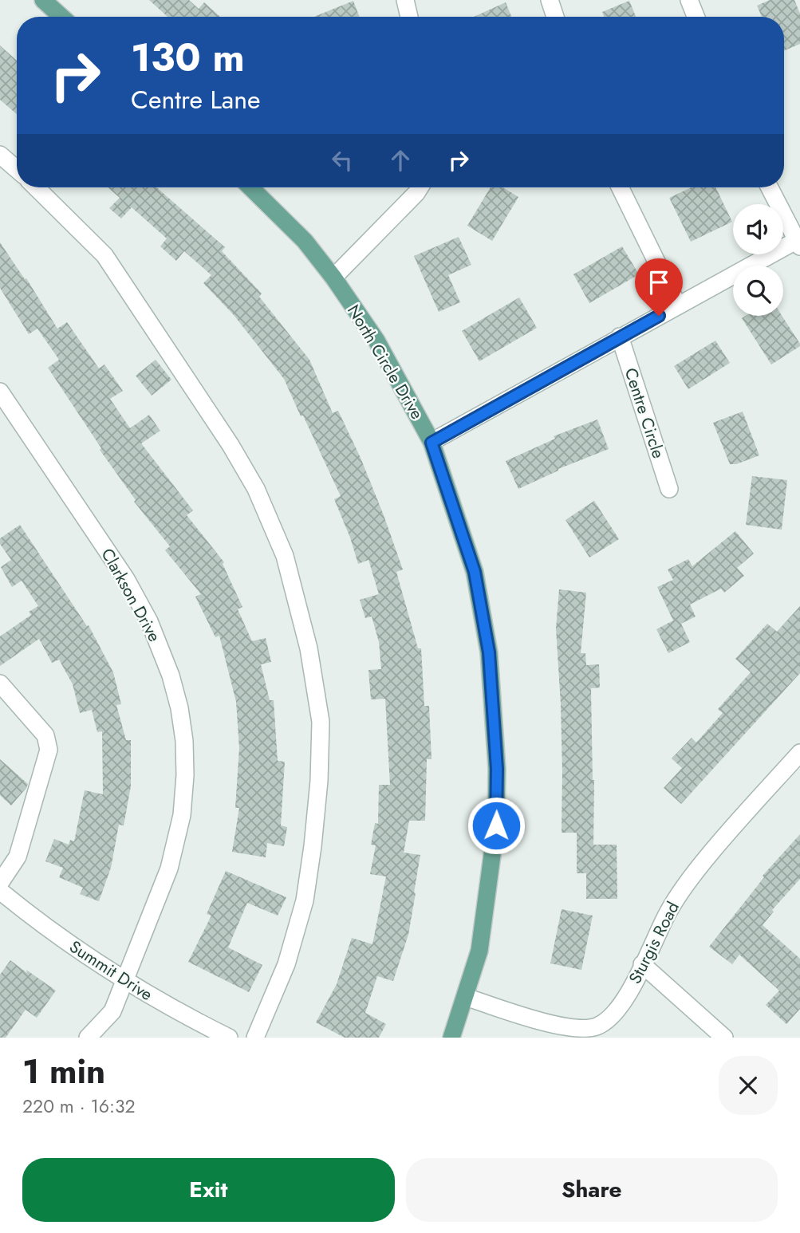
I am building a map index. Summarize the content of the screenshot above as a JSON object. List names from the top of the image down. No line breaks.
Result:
{"streets":{"main road":["North Circle Drive"],"street":["Centre Circle","Clarkson Drive","Sturgis Road","Summit Drive"]},"crossings":[["North Circle Drive","Sturgis Road"],["Clarkson Drive","Summit Drive"]],"page":{"turn":["130 m","Centre Lane"],"heading":["1 min","220 m · 16:32"],"buttons":["Exit","Share"]}}
